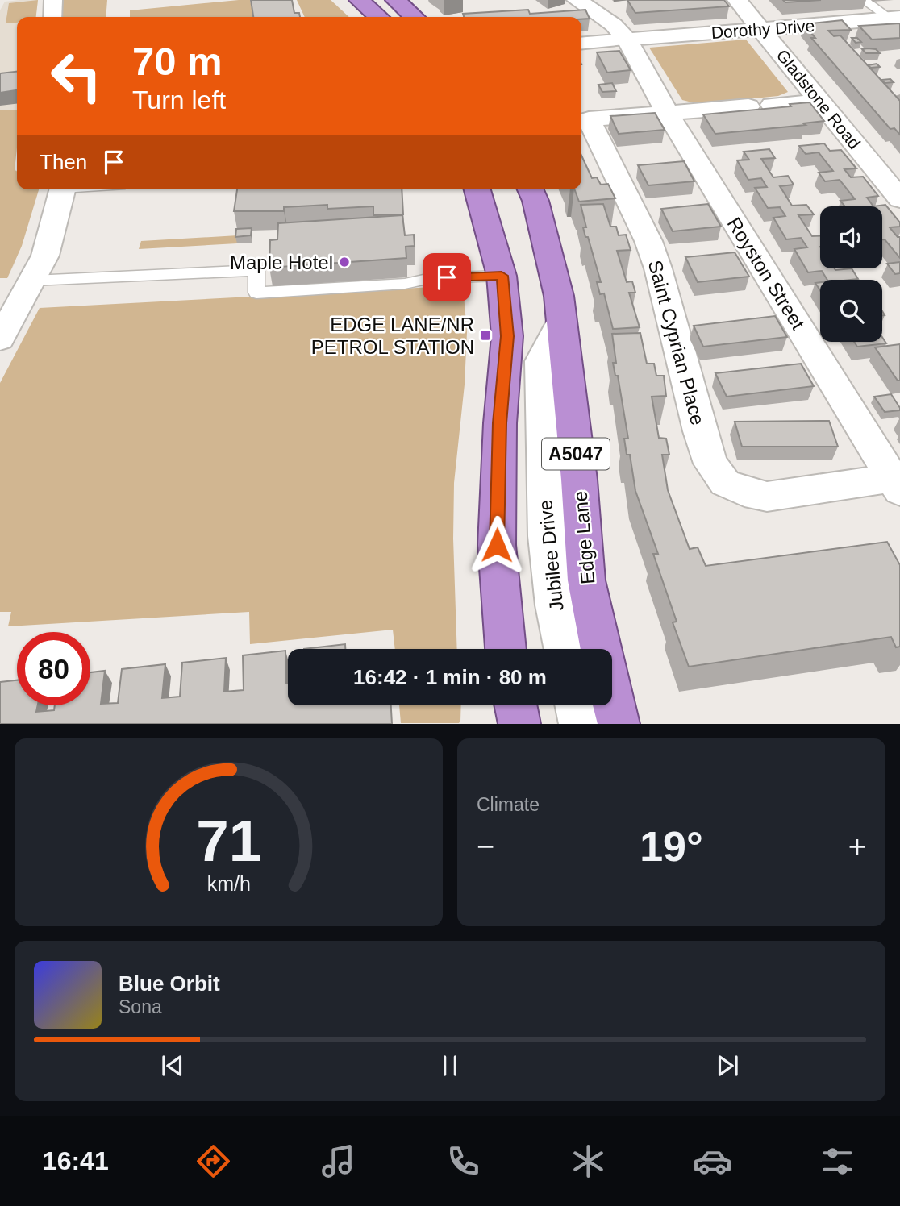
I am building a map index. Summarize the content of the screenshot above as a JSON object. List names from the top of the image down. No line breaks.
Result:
{"streets":{"highway":["A5047","Edge Lane"],"street":["Dorothy Drive","Gladstone Road","Royston Street","Saint Cyprian Place","Jubilee Drive"]},"crossings":[["Dorothy Drive","Gladstone Road"],["Dorothy Drive","Royston Street"],["Royston Street","Saint Cyprian Place"],["Edge Lane","Jubilee Drive"]],"places":{"other":["Maple Hotel"],"transit":["EDGE LANE/NR PETROL STATION"]},"page":{"turn":["70 m","Turn left"],"then":"Then","limit":"80","trip":"16:42 · 1 min · 80 m","tile":"Climate","heat":["−","19°","+"],"song":["Blue Orbit","Sona"],"tabs":"16:41","gauge":["71","km/h"]}}
